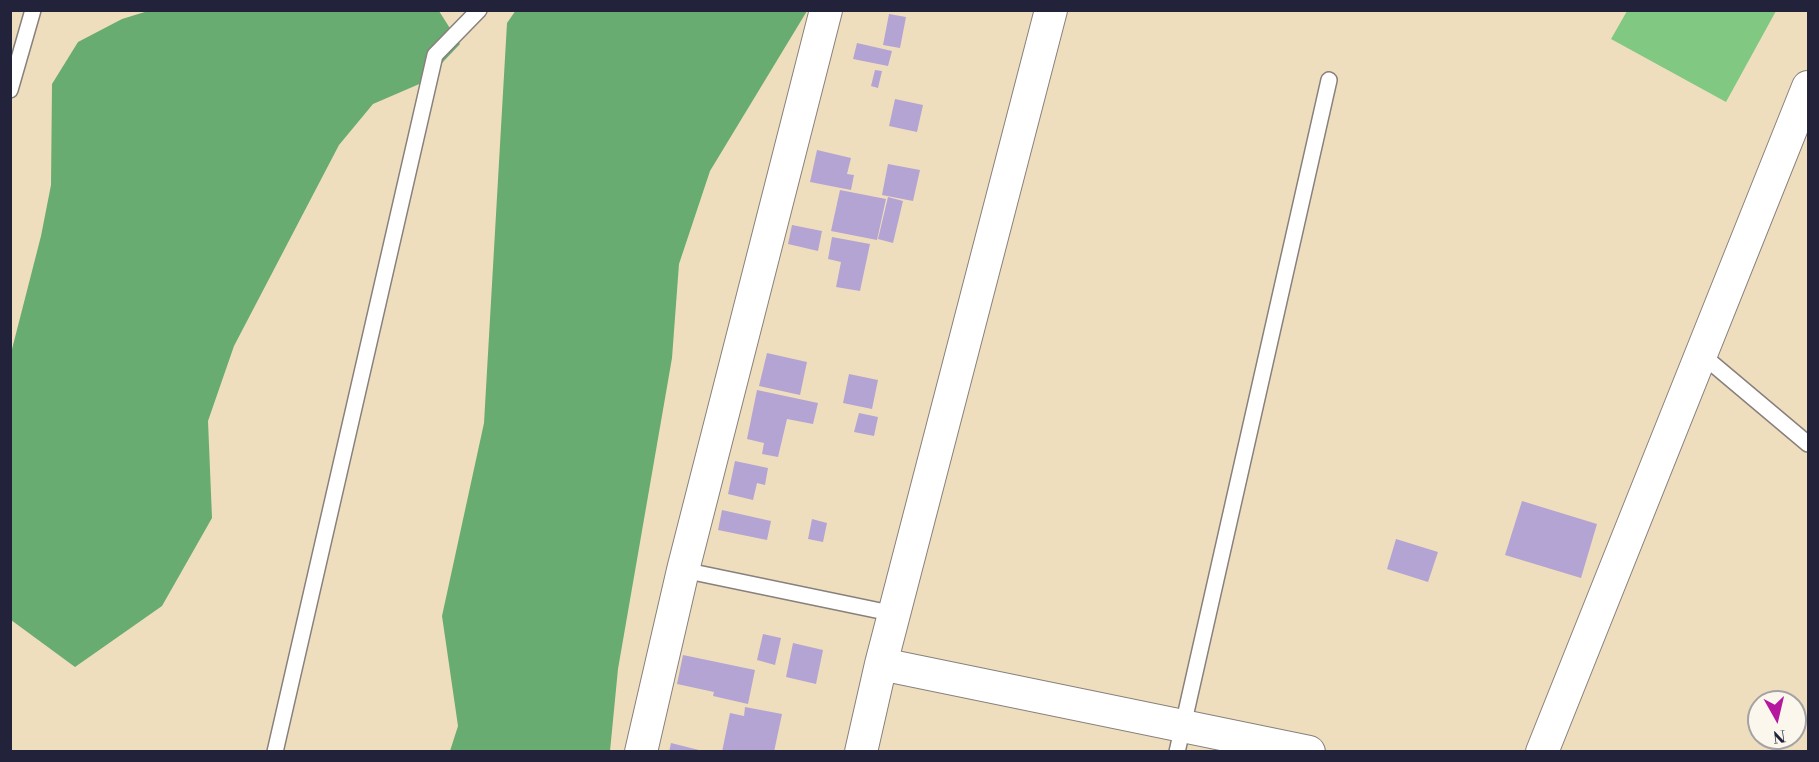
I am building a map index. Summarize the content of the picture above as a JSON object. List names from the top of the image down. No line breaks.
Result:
{"north":"bottom"}
